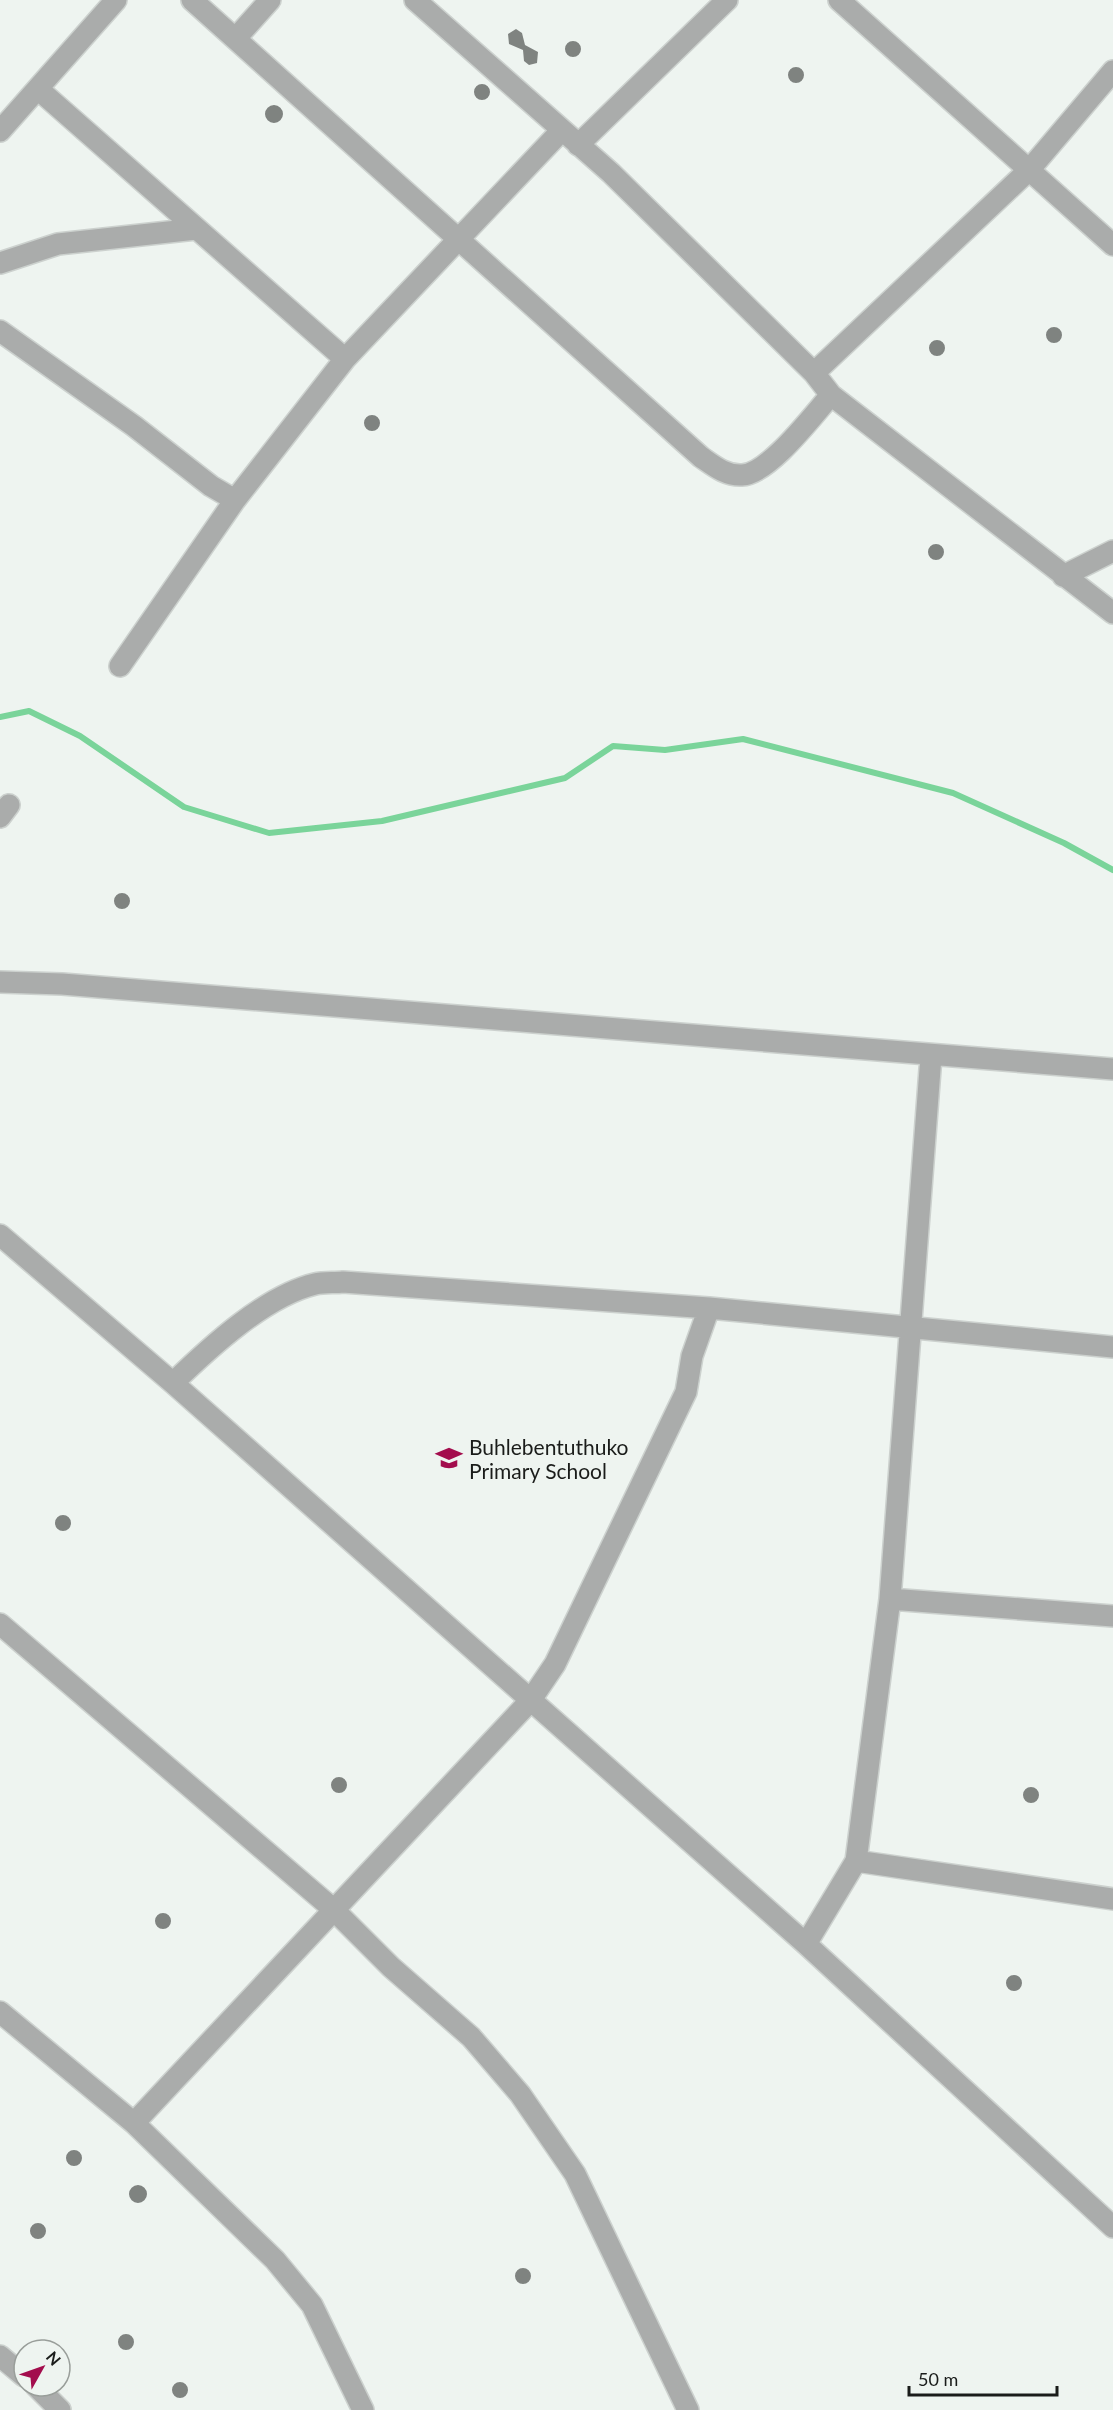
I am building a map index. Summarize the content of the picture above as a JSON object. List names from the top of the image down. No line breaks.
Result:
{"places":{"school or university":["Buhlebentuthuko Primary School"]},"scale_bar":"50 m","north":"top right"}
